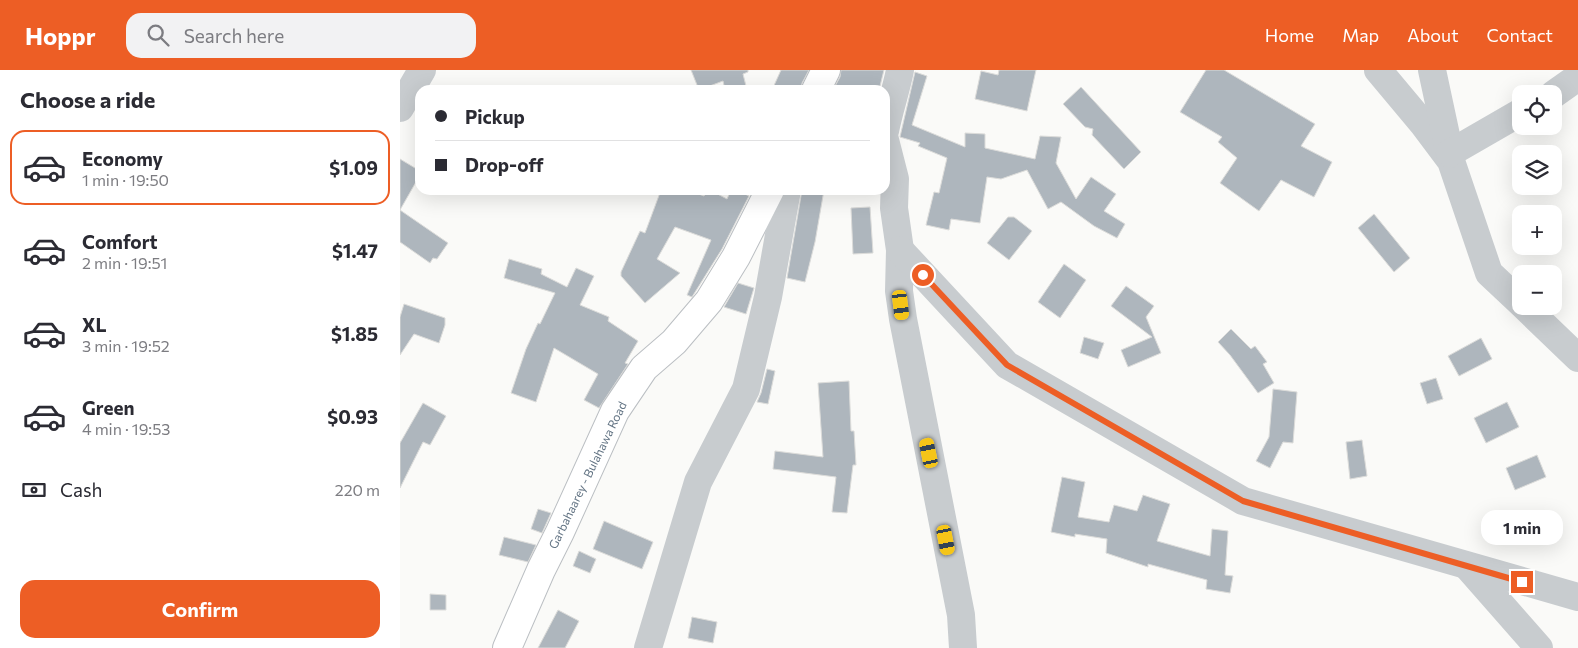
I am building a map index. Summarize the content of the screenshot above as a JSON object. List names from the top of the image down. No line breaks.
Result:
{"streets":{"main road":["Garbahaarey - Bulahawa Road"]},"page":{"header":"Hoppr","search":"Search here","nav":["Home","Map","About","Contact"],"heading":"Choose a ride","map_buttons":["+","−"],"banner":["Pickup","Drop-off"],"list":[{"name":"Economy","note":"1 min · 19:50","value":"$1.09"},{"name":"Comfort","note":"2 min · 19:51","value":"$1.47"},{"name":"XL","note":"3 min · 19:52","value":"$1.85"},{"name":"Green","note":"4 min · 19:53","value":"$0.93"}],"pay":["Cash","220 m"],"bubble":"1 min","buttons":"Confirm"}}
